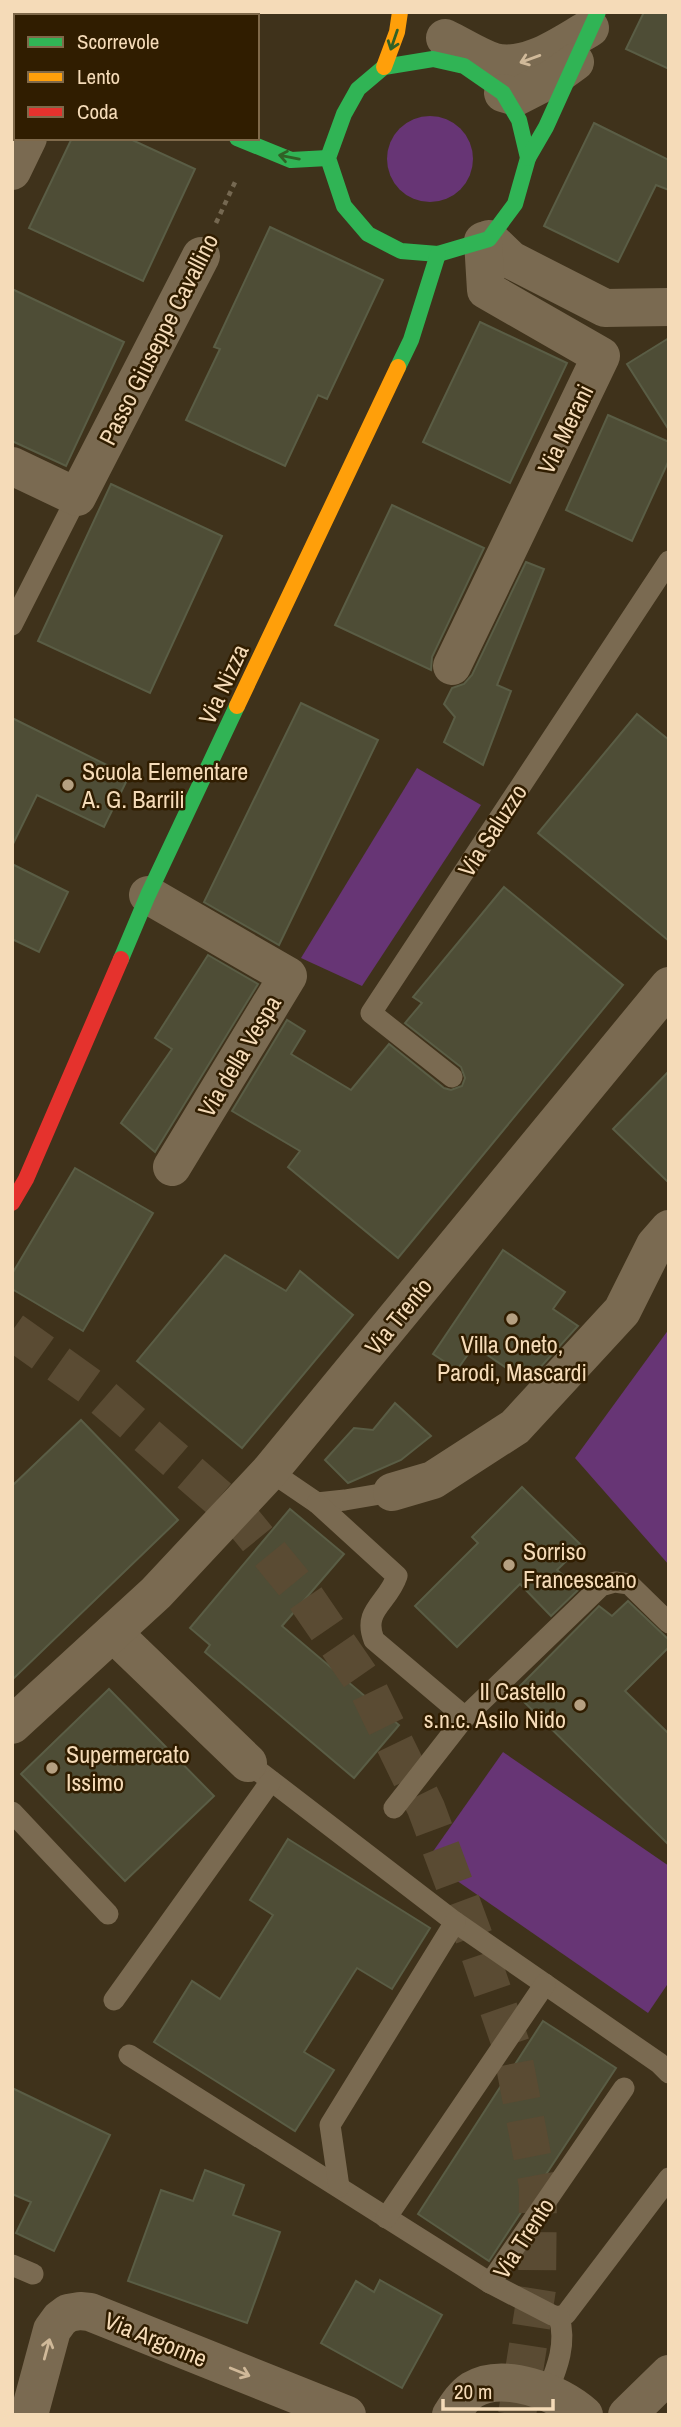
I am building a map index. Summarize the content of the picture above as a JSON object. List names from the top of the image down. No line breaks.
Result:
{"streets":{"street":["Passo Giuseppe Cavallino","Via Merani","Via Nizza","Via della Vespa","Via Trento","Via Argonne"],"lane":["Via Saluzzo"]},"crossings":[["Via Merani","Via Nizza"],["Via Nizza","Via della Vespa"]],"places":["Scuola Elementare A. G. Barrili","Villa Oneto, Parodi, Mascardi","Sorriso Francescano","Il Castello s.n.c. Asilo Nido","Supermercato Issimo"],"legend":["Scorrevole","Lento","Coda"],"scale_bar":"20 m"}
